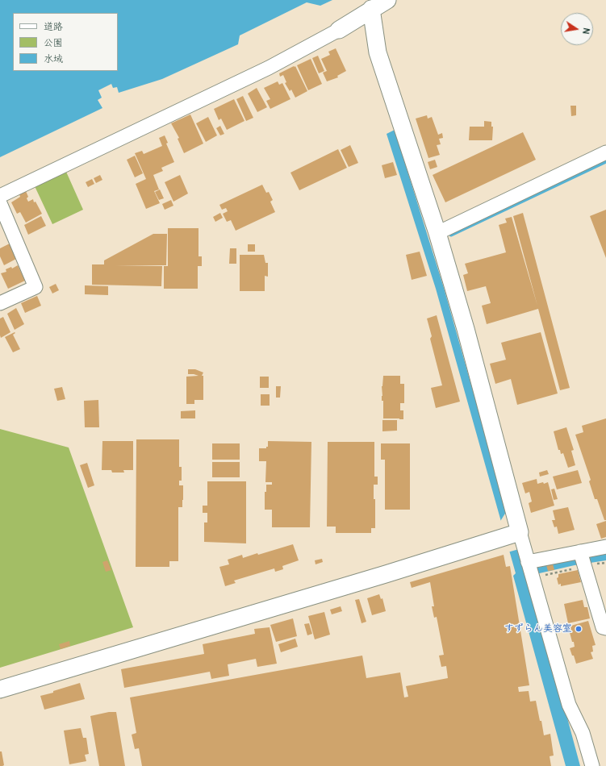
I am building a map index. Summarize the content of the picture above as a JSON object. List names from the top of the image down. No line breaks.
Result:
{"places":["すずらん美容室"],"legend":["道路","公園","水域"],"north":"right"}
